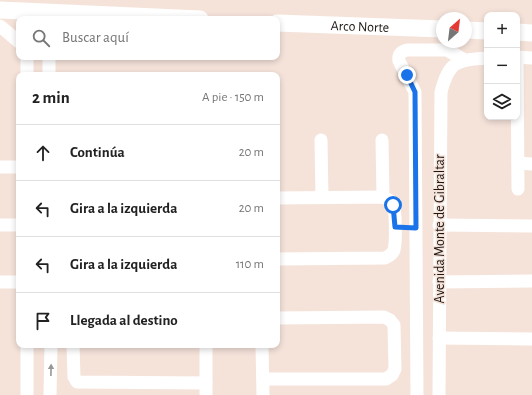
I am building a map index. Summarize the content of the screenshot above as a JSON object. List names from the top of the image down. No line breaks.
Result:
{"streets":{"main road":["Arco Norte"],"street":["Avenida Monte de Gibraltar"]},"north":"top right","page":{"map_buttons":["+","−"],"search":"Buscar aquí","heading":["2 min","A pie · 150 m"],"list":[["Continúa","20 m"],["Gira a la izquierda","20 m"],["Gira a la izquierda","110 m"],"Llegada al destino"]}}
